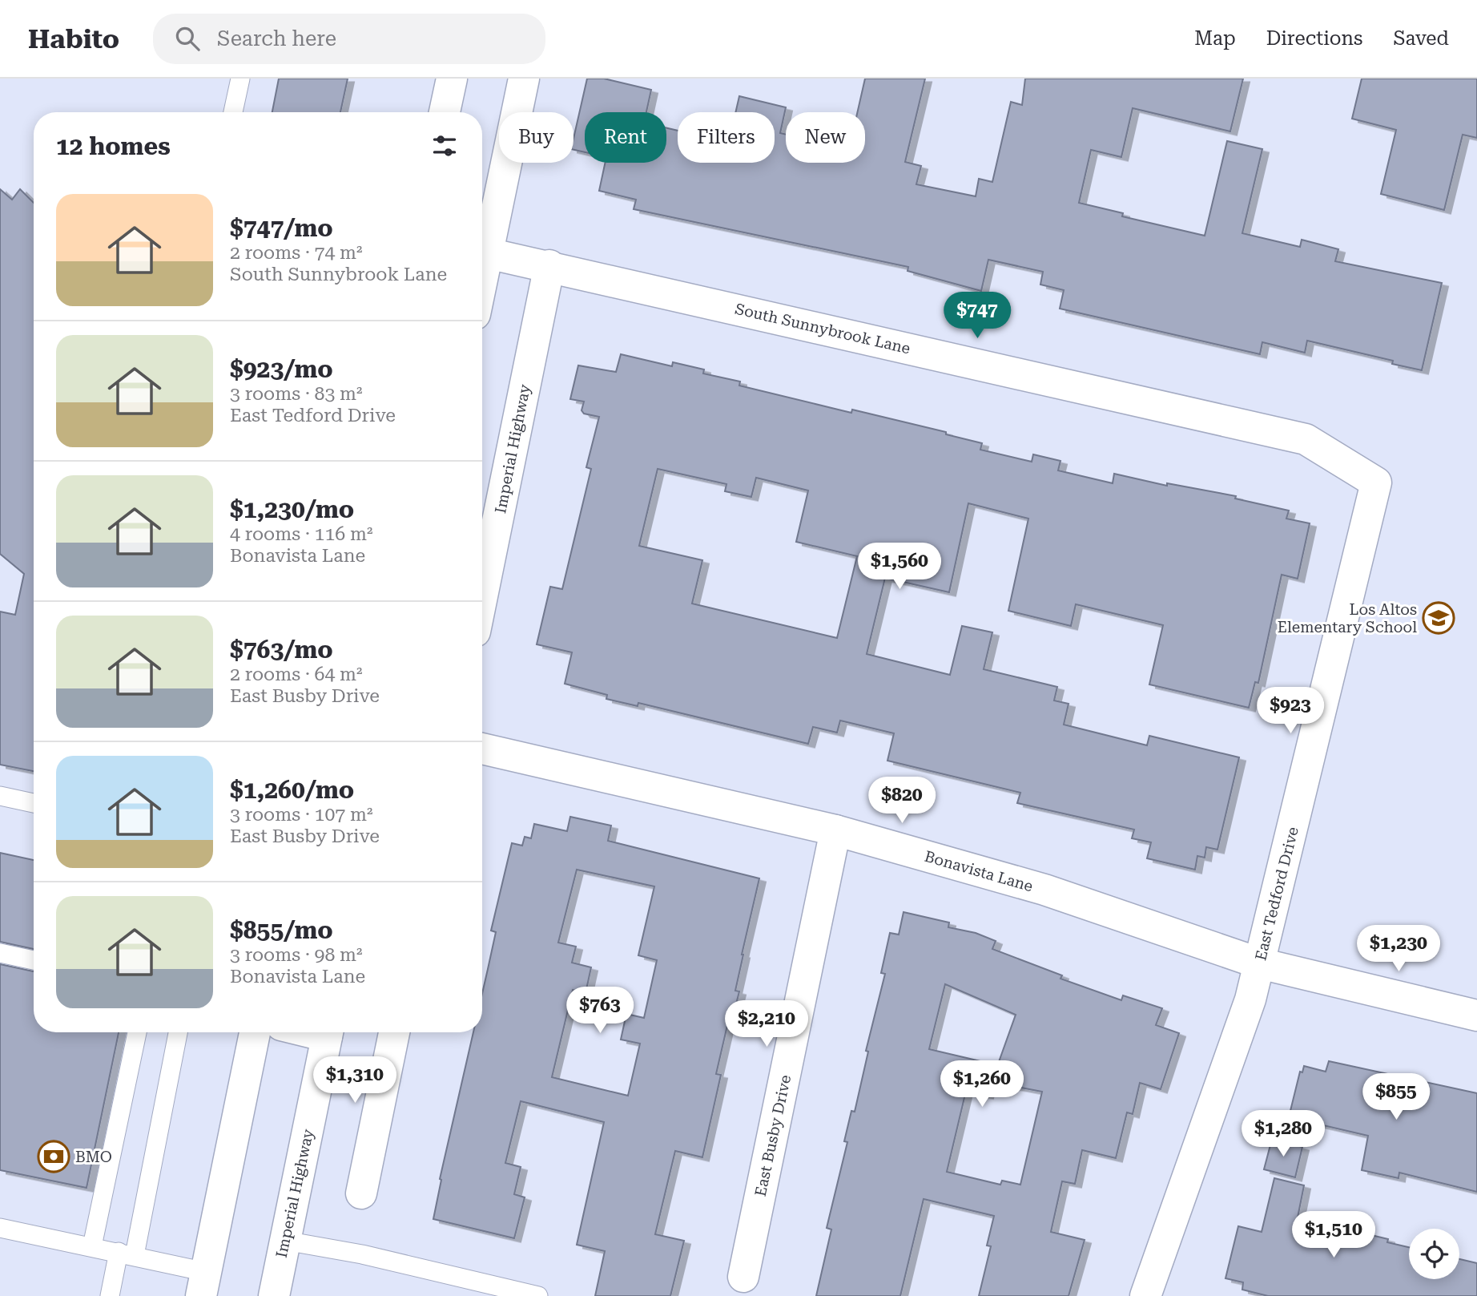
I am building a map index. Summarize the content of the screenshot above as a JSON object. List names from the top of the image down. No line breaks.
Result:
{"streets":{"street":["South Sunnybrook Lane","Imperial Highway","Bonavista Lane","East Tedford Drive","East Busby Drive"]},"crossings":[["South Sunnybrook Lane","Imperial Highway"],["South Sunnybrook Lane","East Tedford Drive"],["Bonavista Lane","East Tedford Drive"],["Bonavista Lane","East Busby Drive"]],"places":{"school or university":["Los Altos Elementary School"],"bank":["BMO"]},"page":{"header":"Habito","search":"Search here","nav":["Map","Directions","Saved"],"chip":["Buy","Rent","Filters","New"],"heading":"12 homes","list":[{"name":"$747/mo","note":"2 rooms · 74 m² · South Sunnybrook Lane"},{"name":"$923/mo","note":"3 rooms · 83 m² · East Tedford Drive"},{"name":"$1,230/mo","note":"4 rooms · 116 m² · Bonavista Lane"},{"name":"$763/mo","note":"2 rooms · 64 m² · East Busby Drive"},{"name":"$1,260/mo","note":"3 rooms · 107 m² · East Busby Drive"},{"name":"$855/mo","note":"3 rooms · 98 m² · Bonavista Lane"}],"price":["$747","$1,560","$923","$820","$1,230","$763","$2,210","$1,310","$1,260","$855","$1,280","$1,510"]}}
